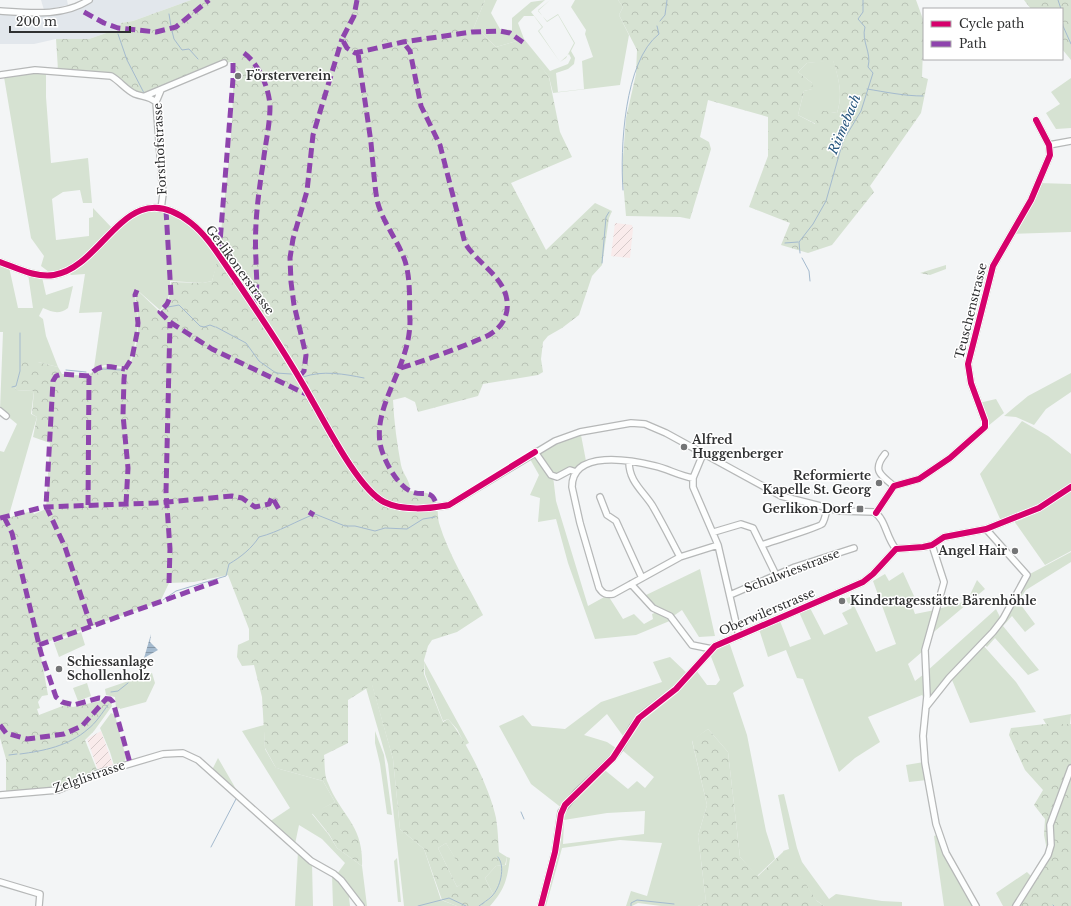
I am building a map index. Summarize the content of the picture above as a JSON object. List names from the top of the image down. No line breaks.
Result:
{"streets":{"street":["Forsthofstrasse","Gerlikonerstrasse","Teuschenstrasse","Schulwiesstrasse","Oberwilerstrasse","Zelglistrasse"]},"crossings":[["Forsthofstrasse","Gerlikonerstrasse"]],"water":["Riimebach"],"places":{"other":["Försterverein","Alfred Huggenberger","Reformierte Kapelle St. Georg","Angel Hair","Kindertagesstätte Bärenhöhle","Schiessanlage Schollenholz"],"transit":["Gerlikon Dorf"]},"legend":["Cycle path","Path"],"scale_bar":"200 m"}
